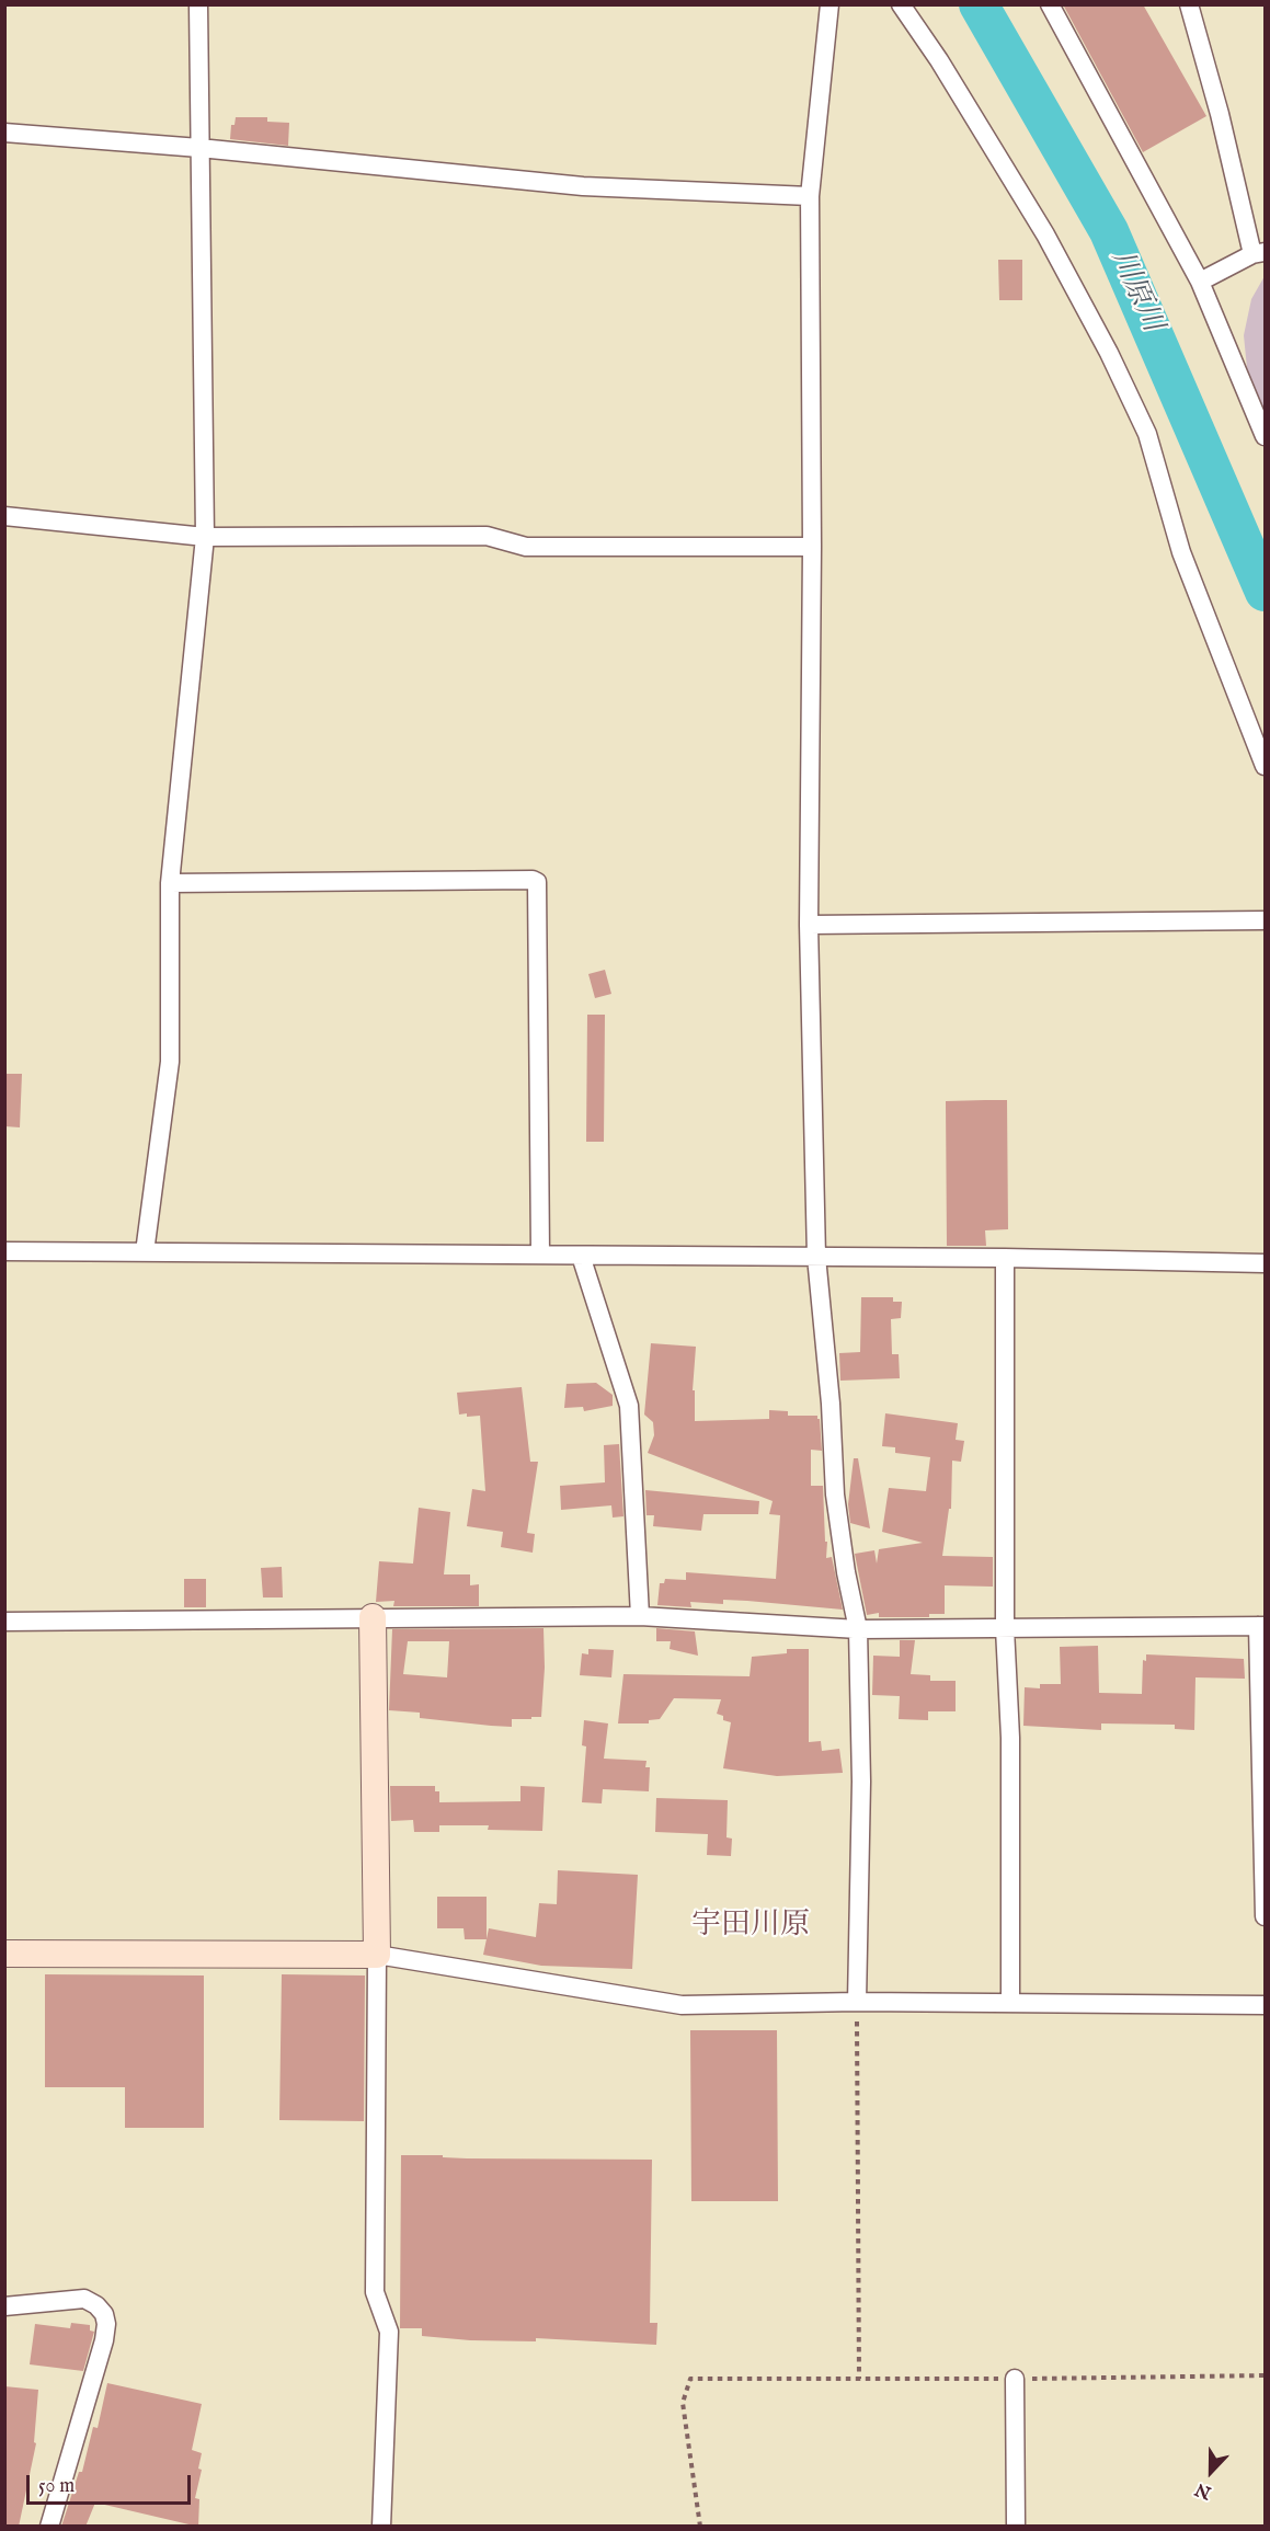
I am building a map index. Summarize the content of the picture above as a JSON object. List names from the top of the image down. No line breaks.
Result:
{"districts":["宇田川原"],"water":["川原川"],"scale_bar":"50 m","north":"bottom"}
